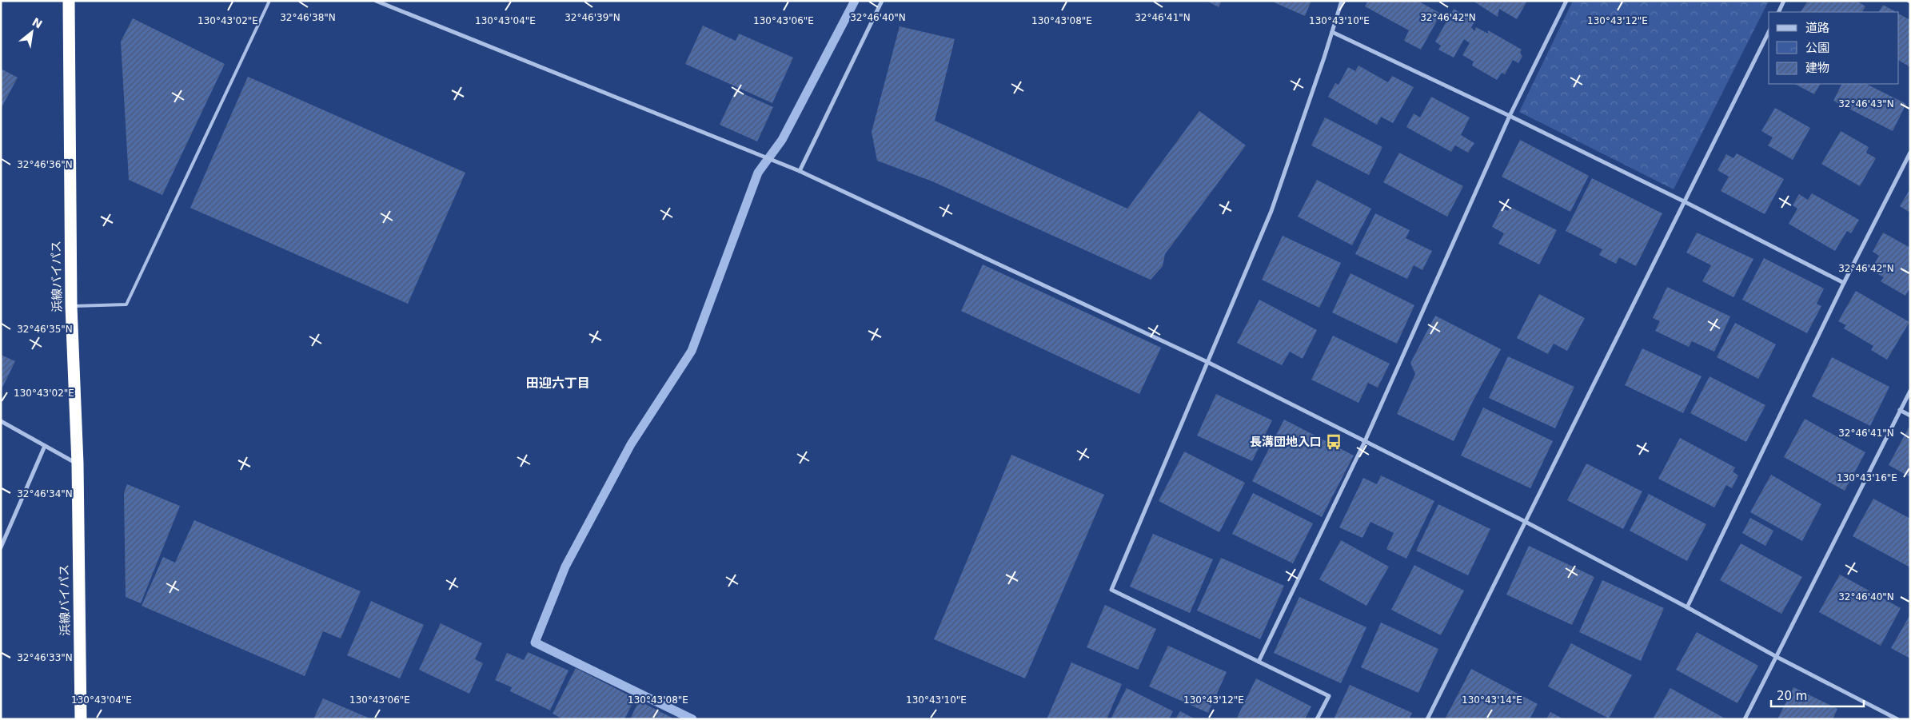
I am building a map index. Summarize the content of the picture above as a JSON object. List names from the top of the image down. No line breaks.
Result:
{"streets":{"highway":["浜線バイパス"]},"districts":["田迎六丁目"],"places":{"bus stop":["長溝団地入口"]},"legend":["道路","公園","建物"],"scale_bar":"20 m","north":"top right","coordinates":["32°46'38\"N","32°46'39\"N","32°46'40\"N","32°46'41\"N","32°46'42\"N","130°43'12\"E","130°43'02\"E","130°43'04\"E","130°43'06\"E","130°43'08\"E","130°43'10\"E","32°46'43\"N","32°46'36\"N","32°46'35\"N","130°43'16\"E","32°46'34\"N","32°46'33\"N","130°43'14\"E"]}
